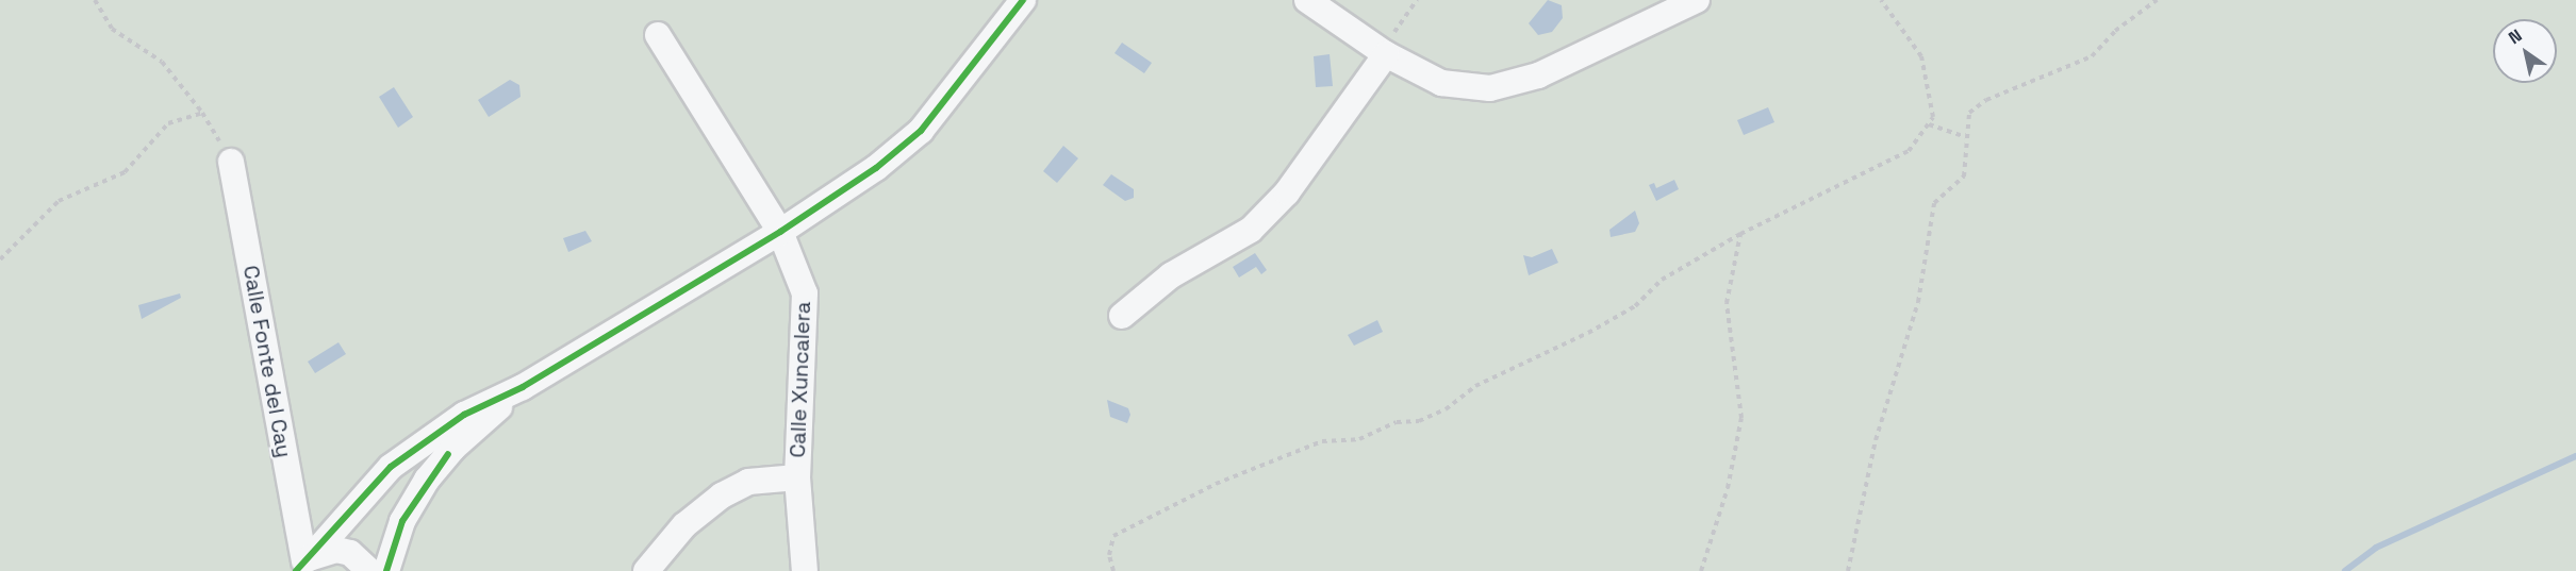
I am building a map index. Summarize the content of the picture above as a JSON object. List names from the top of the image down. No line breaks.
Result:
{"streets":{"street":["Calle Fonte del Cay","Calle Xuncalera"]},"north":"top left"}
